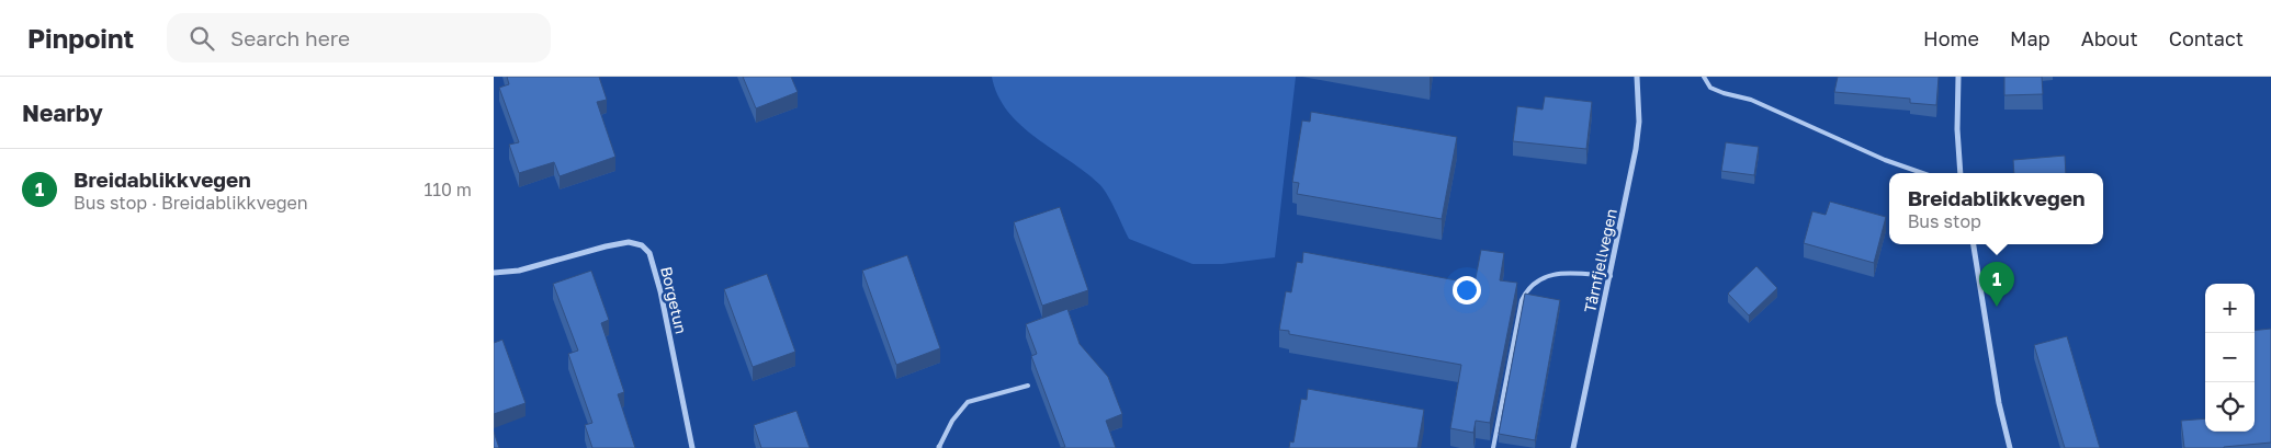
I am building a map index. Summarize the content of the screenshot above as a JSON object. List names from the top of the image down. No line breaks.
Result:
{"streets":{"street":["Tårnfjellvegen","Borgetun"]},"page":{"header":"Pinpoint","search":"Search here","nav":["Home","Map","About","Contact"],"heading":"Nearby","list":[{"mark":"1","name":"Breidablikkvegen","note":"Bus stop · Breidablikkvegen","value":"110 m"}],"popup":["Breidablikkvegen","Bus stop"],"pins":"1","map_buttons":["+","−"]}}
